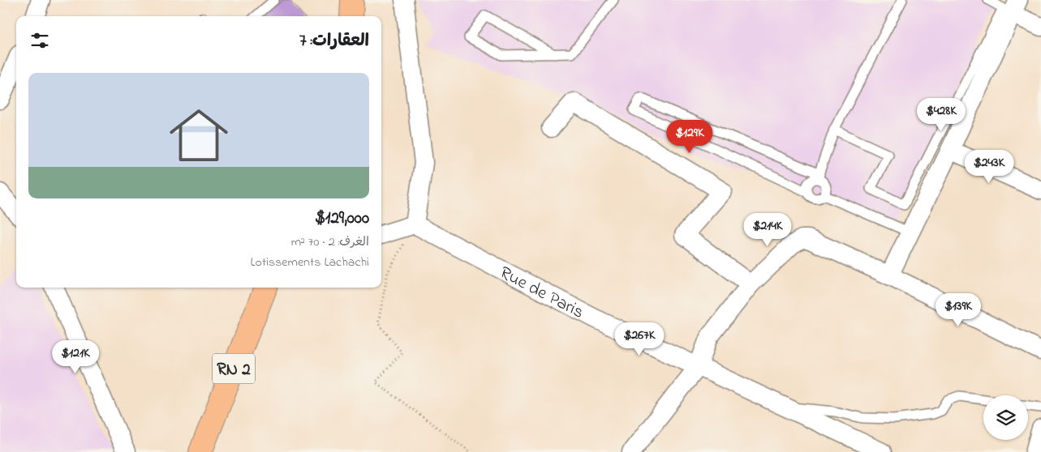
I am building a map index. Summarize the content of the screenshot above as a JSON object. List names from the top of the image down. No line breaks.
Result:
{"streets":{"main road":["RN 2"],"street":["Rue de Paris"]},"page":{"heading":"العقارات: 7","list":[{"name":"$129,000","note":"الغرف: 2 · 70 m² · Lotissements Lachachi"}],"price":["$428K","$129K","$243K","$214K","$139K","$267K","$121K"]}}
